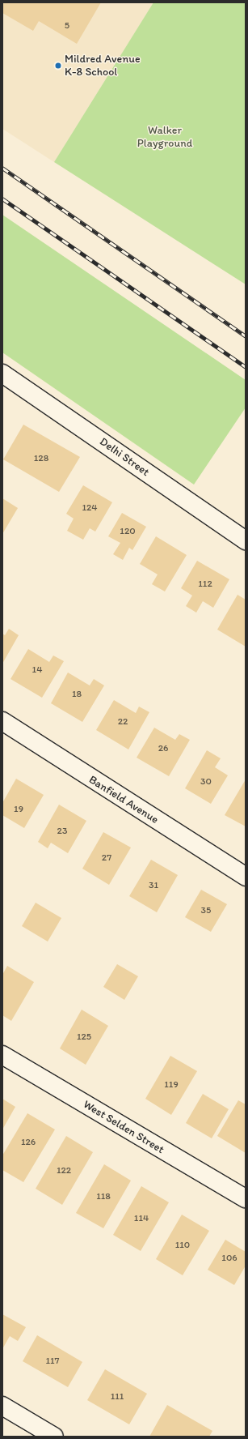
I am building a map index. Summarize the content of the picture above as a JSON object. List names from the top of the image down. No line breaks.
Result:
{"streets":{"street":["Delhi Street","Banfield Avenue","West Selden Street"]},"parks":["Walker Playground"],"places":["Mildred Avenue K-8 School"],"house_numbers":["5","128","124","120","112","14","18","22","26","30","19","23","27","31","35","125","119","126","122","118","114","110","106","117","111"]}
